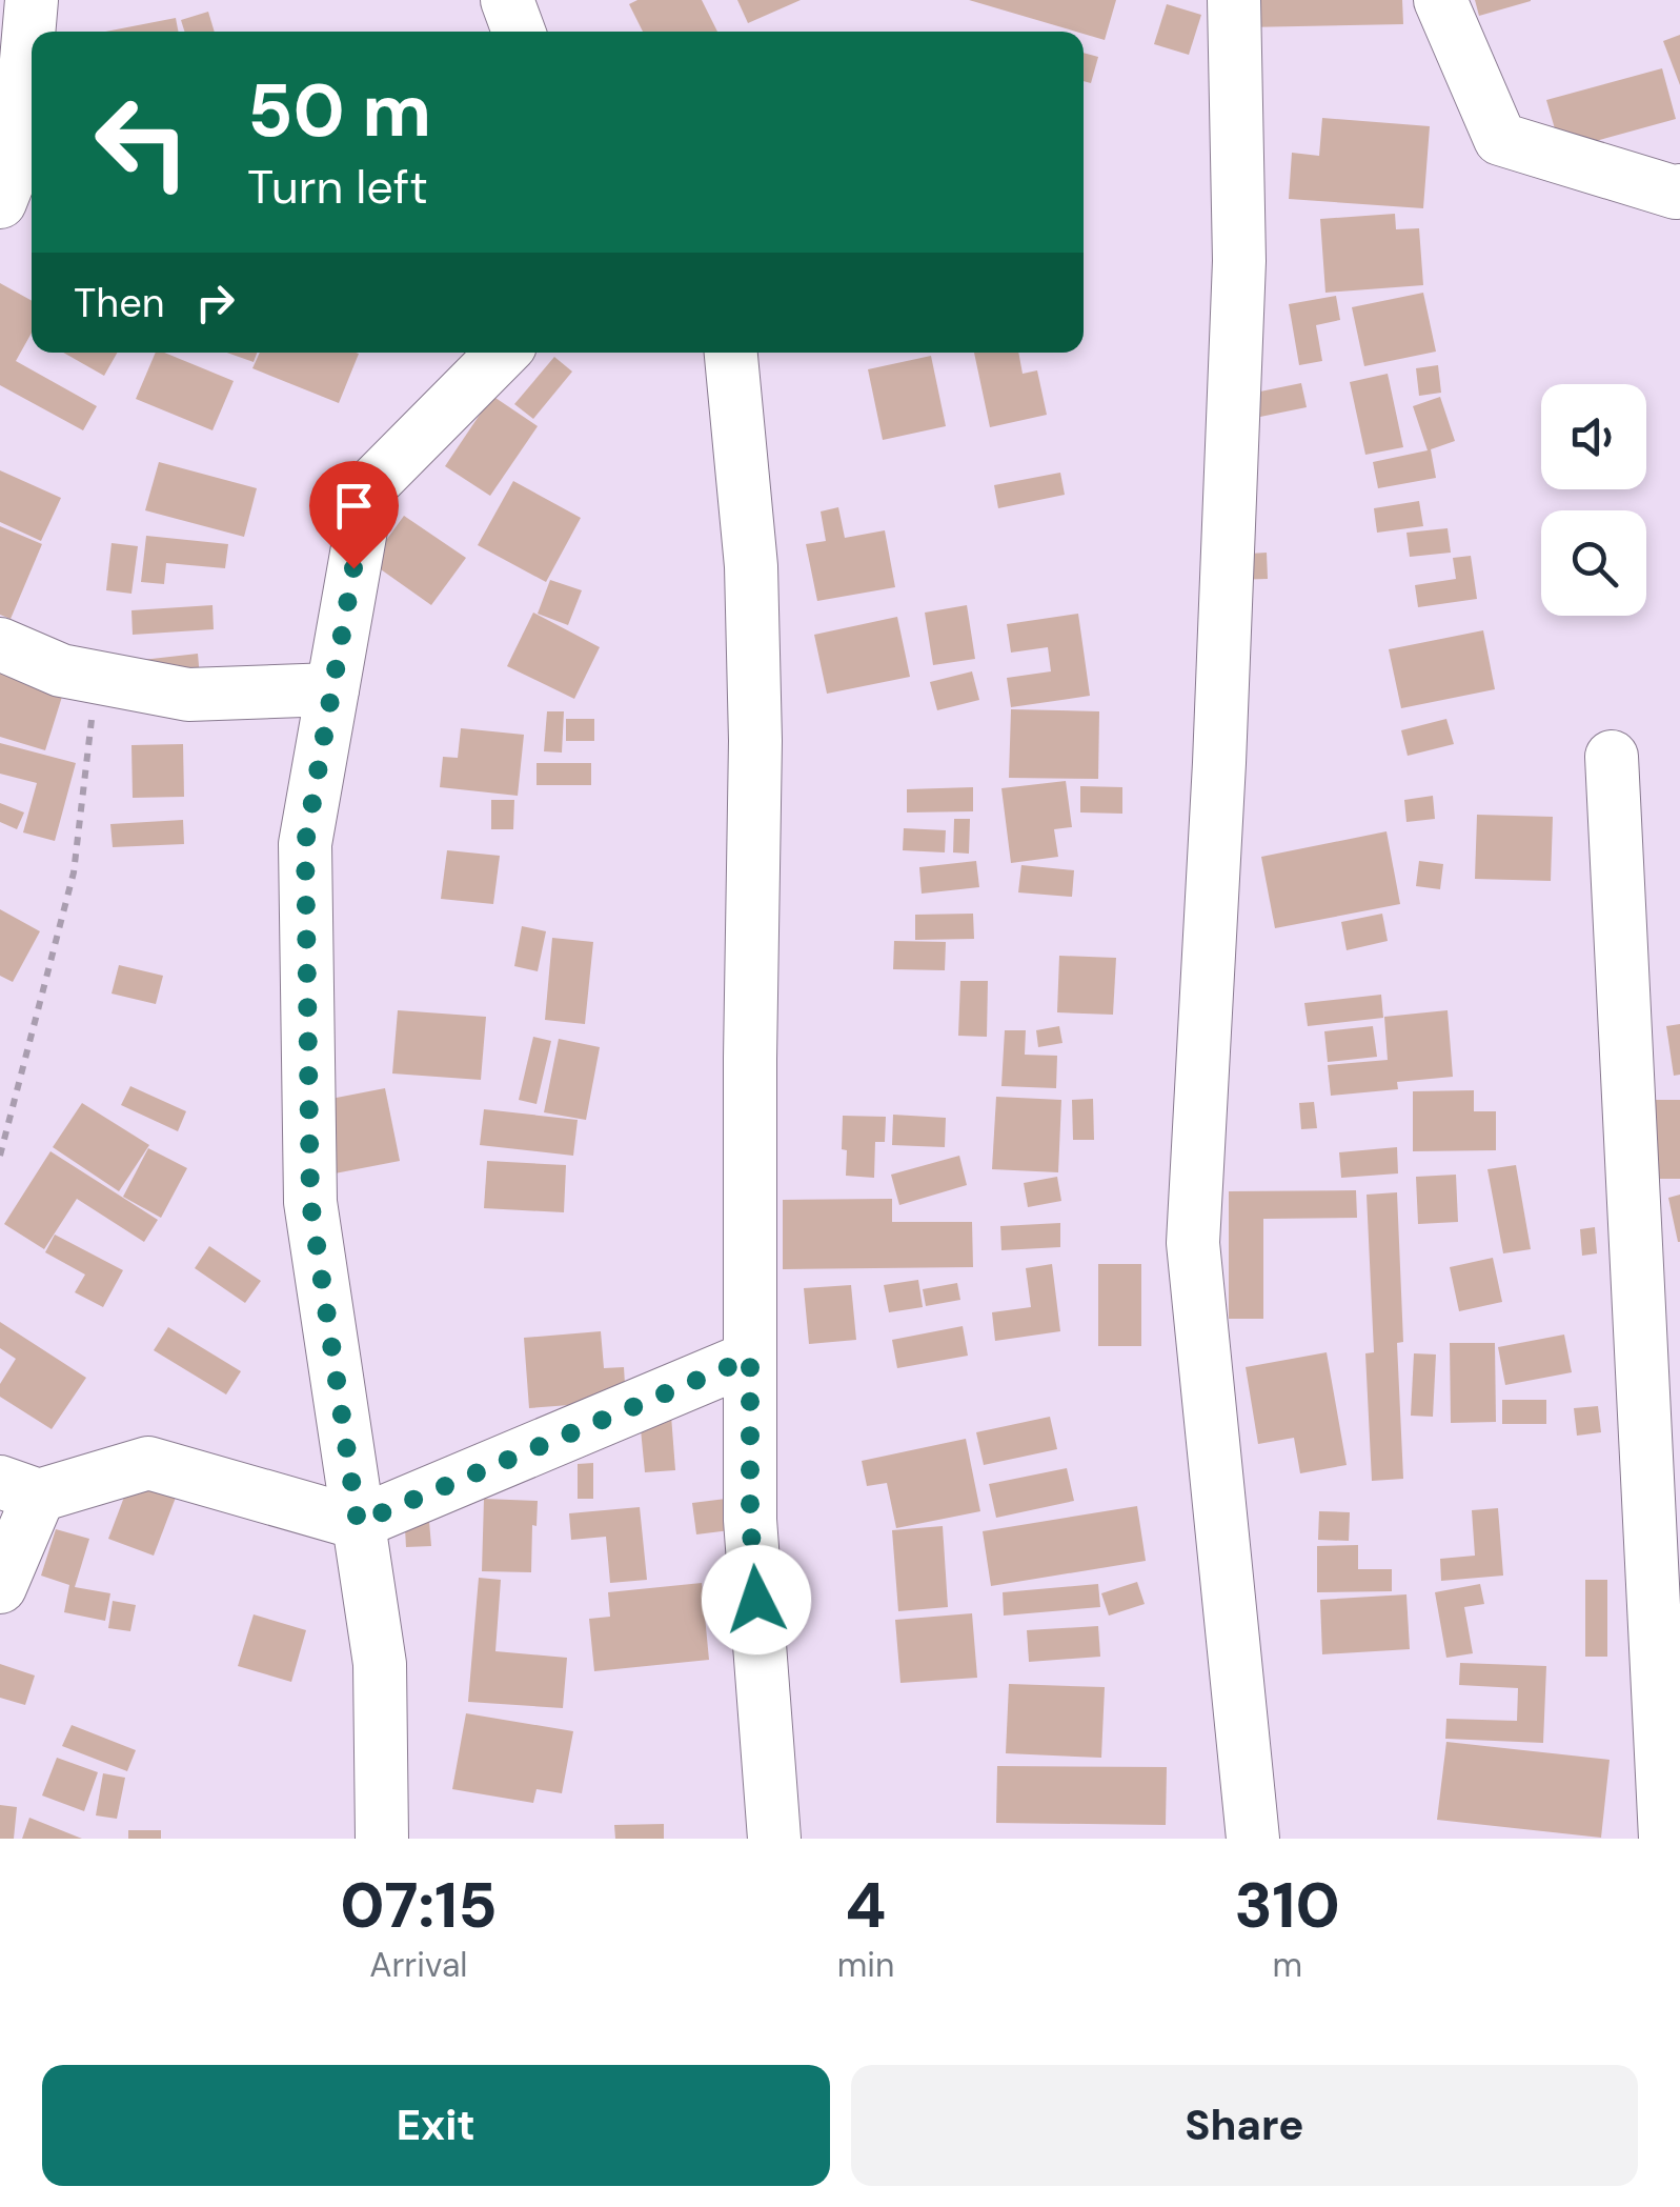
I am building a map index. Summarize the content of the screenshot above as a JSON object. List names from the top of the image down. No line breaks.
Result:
{"page":{"turn":["50 m","Turn left"],"then":"Then","eta":["07:15","Arrival","4","min","310","m"],"buttons":["Exit","Share"]}}
